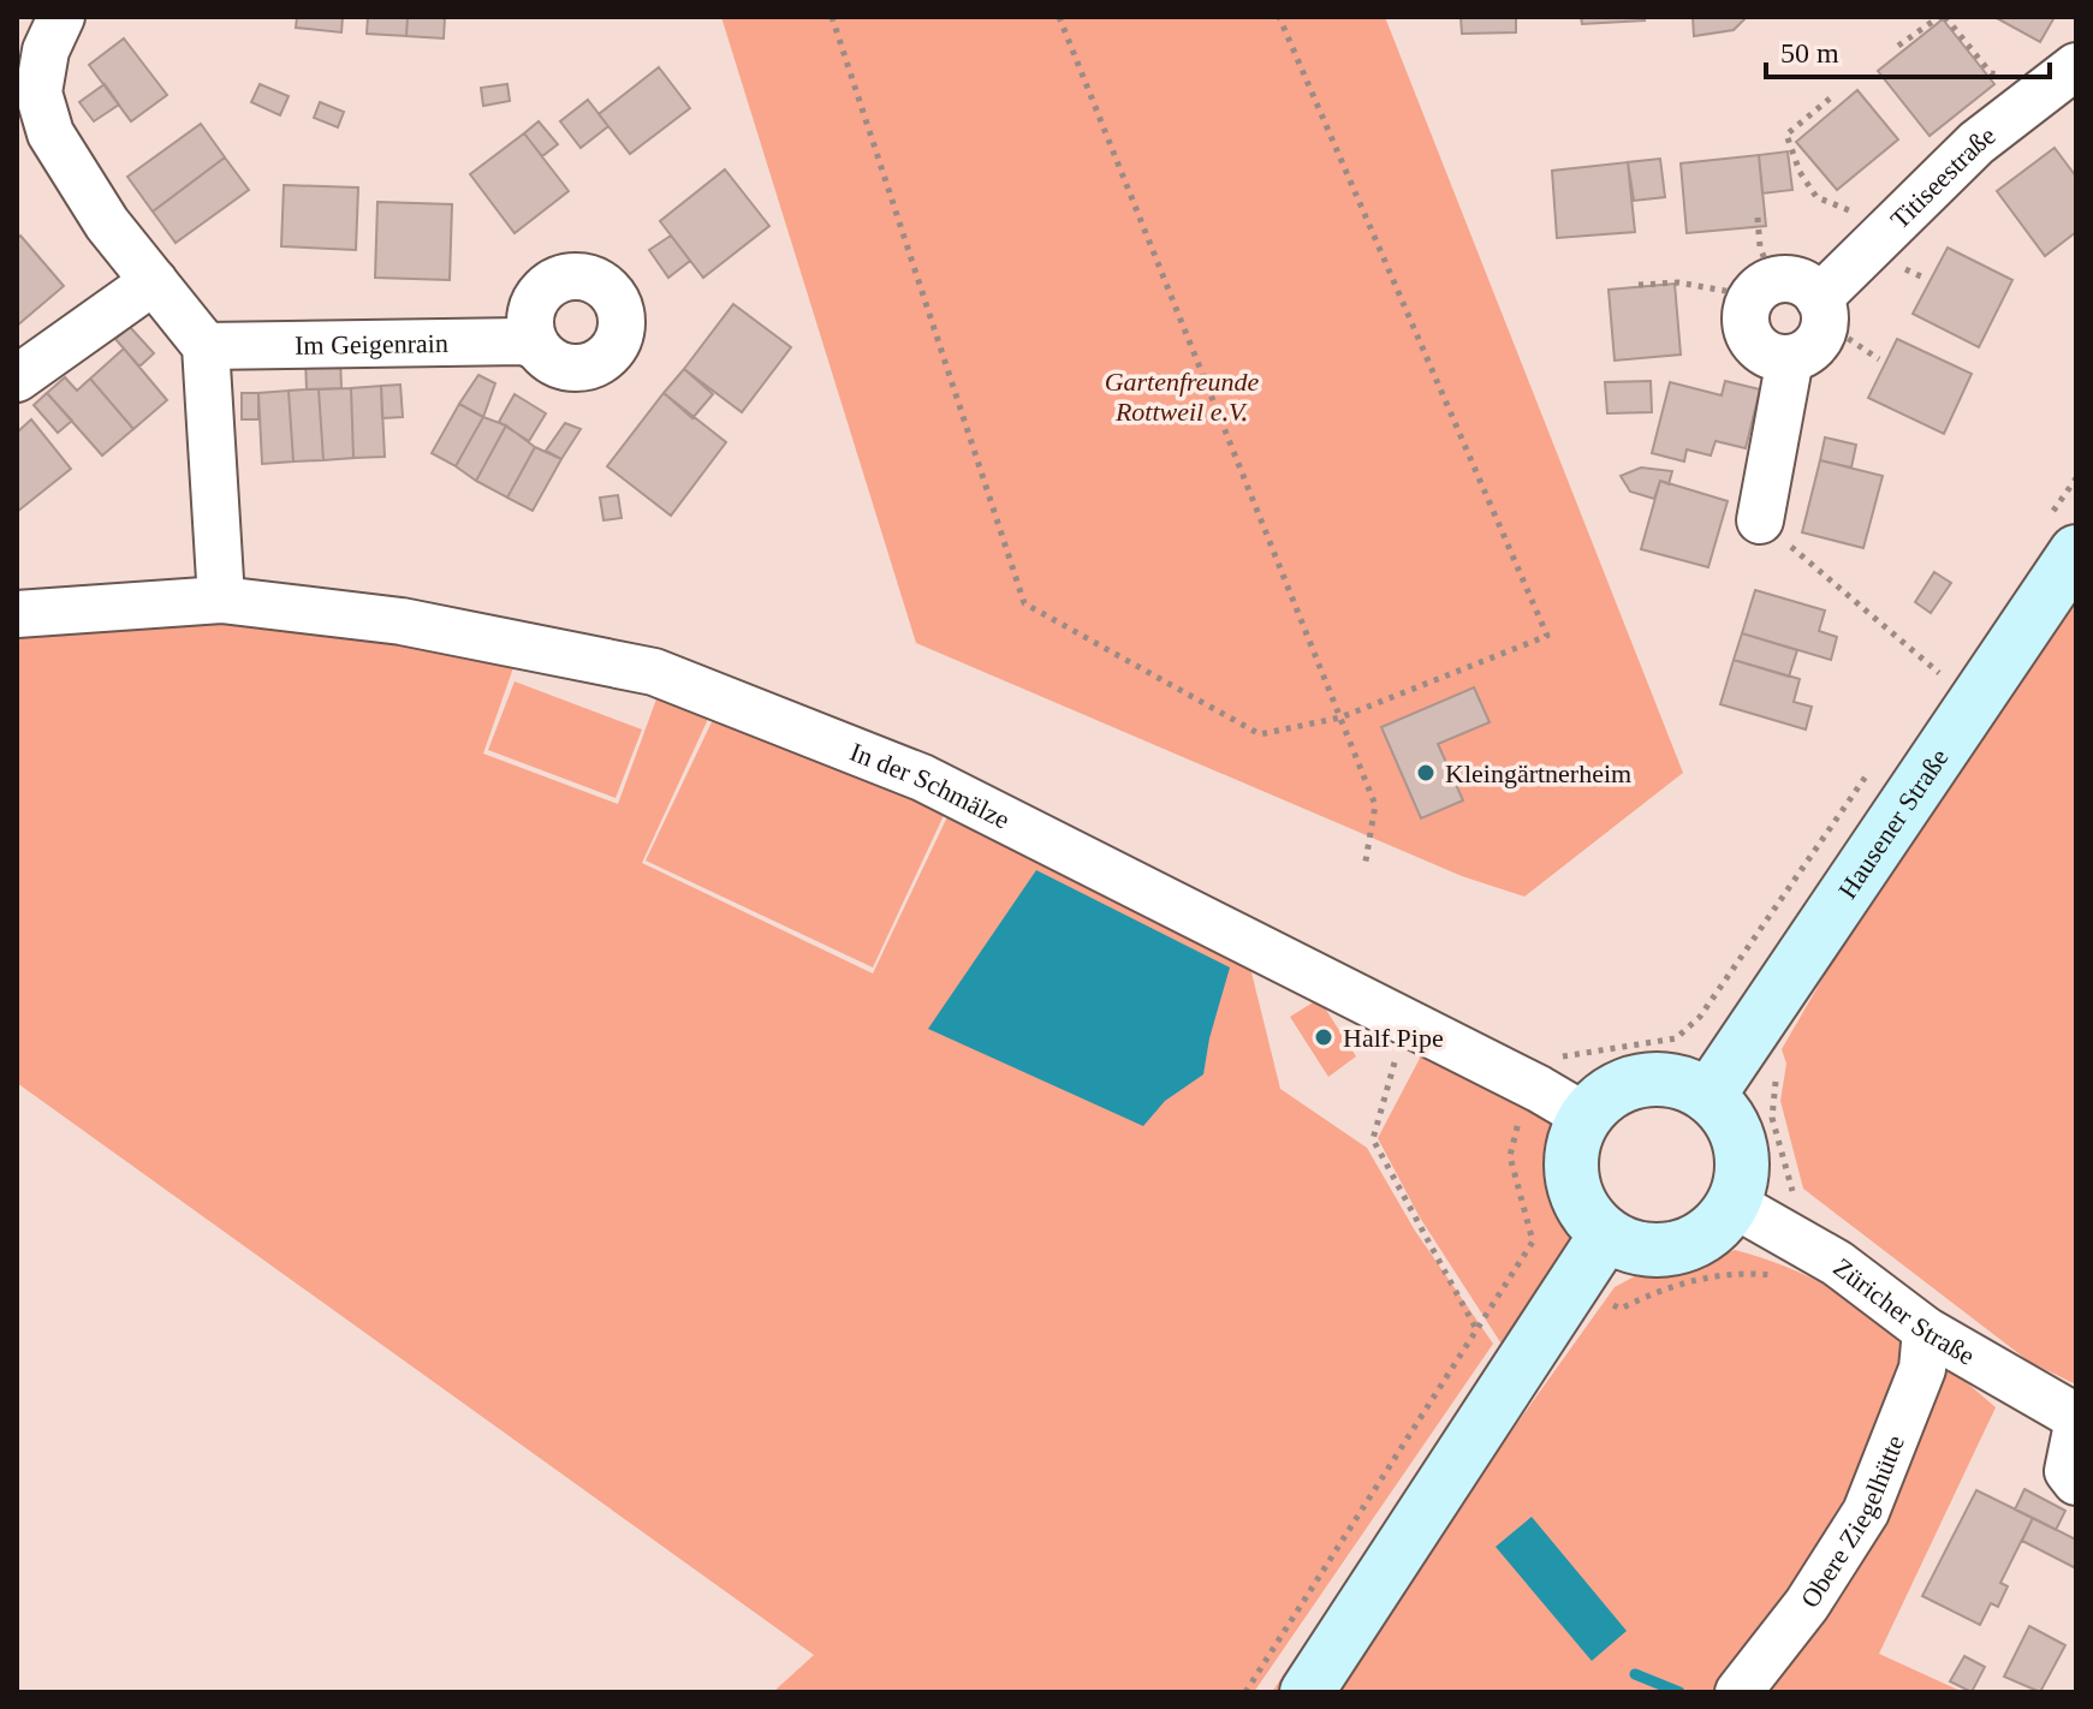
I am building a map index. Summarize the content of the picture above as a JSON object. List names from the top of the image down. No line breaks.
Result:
{"streets":{"main road":["Hausener Straße"],"street":["Titiseestraße","Im Geigenrain","In der Schmälze","Züricher Straße","Obere Ziegelhütte"]},"crossings":[["In der Schmälze","Hausener Straße"],["In der Schmälze","Züricher Straße"],["Hausener Straße","Züricher Straße"],["Züricher Straße","Obere Ziegelhütte"]],"parks":["Gartenfreunde Rottweil e.V."],"places":["Kleingärtnerheim","Half Pipe"],"scale_bar":"50 m"}
